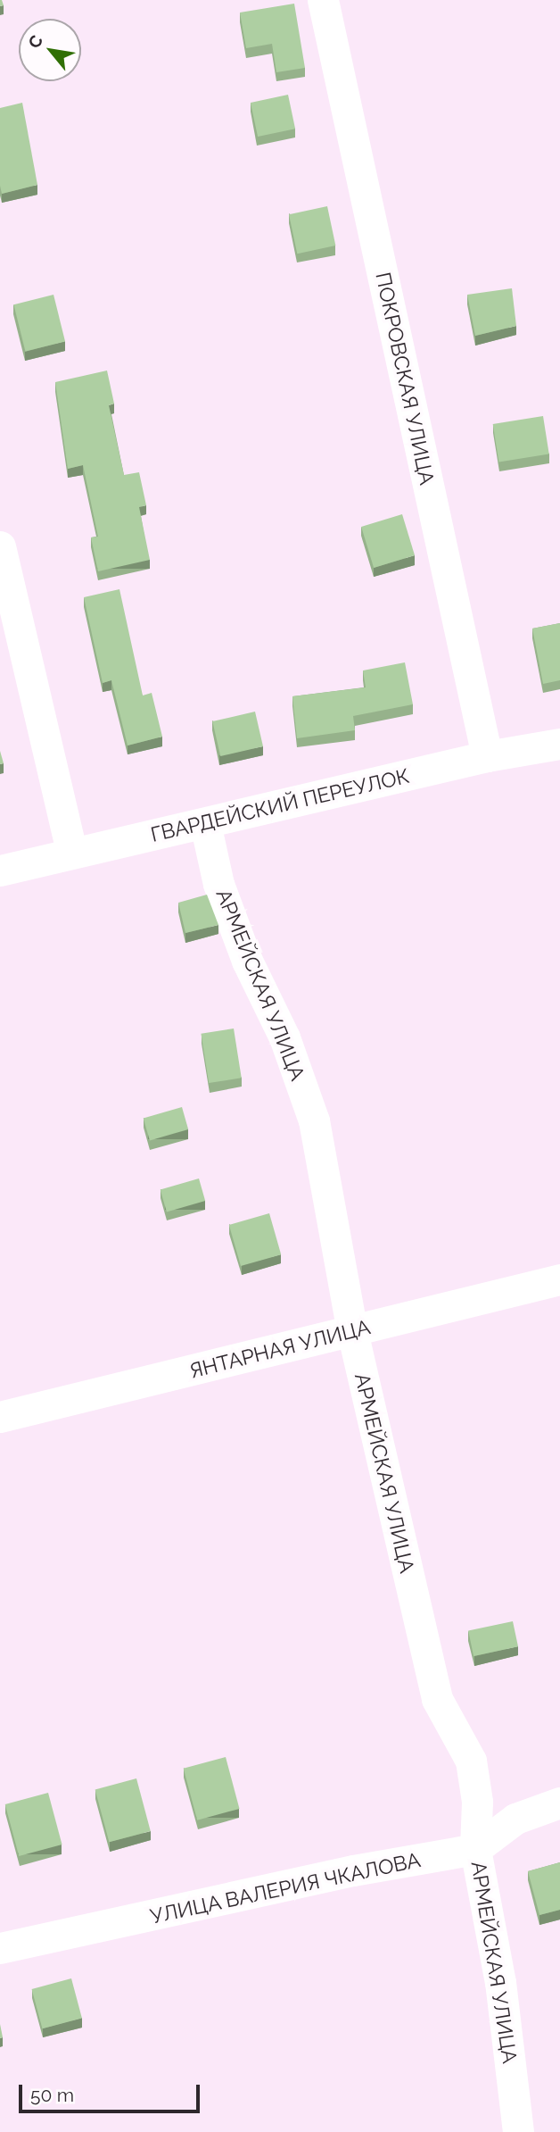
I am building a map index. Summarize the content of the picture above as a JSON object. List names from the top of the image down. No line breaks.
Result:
{"streets":{"street":["ПОКРОВСКАЯ УЛИЦА","ГВАРДЕЙСКИЙ ПЕРЕУЛОК","АРМЕЙСКАЯ УЛИЦА","ЯНТАРНАЯ УЛИЦА","УЛИЦА ВАЛЕРИЯ ЧКАЛОВА"]},"crossings":[["ПОКРОВСКАЯ УЛИЦА","ГВАРДЕЙСКИЙ ПЕРЕУЛОК"],["ГВАРДЕЙСКИЙ ПЕРЕУЛОК","АРМЕЙСКАЯ УЛИЦА"],["АРМЕЙСКАЯ УЛИЦА","ЯНТАРНАЯ УЛИЦА"],["АРМЕЙСКАЯ УЛИЦА","УЛИЦА ВАЛЕРИЯ ЧКАЛОВА"]],"scale_bar":"50 m","north":"top left"}
